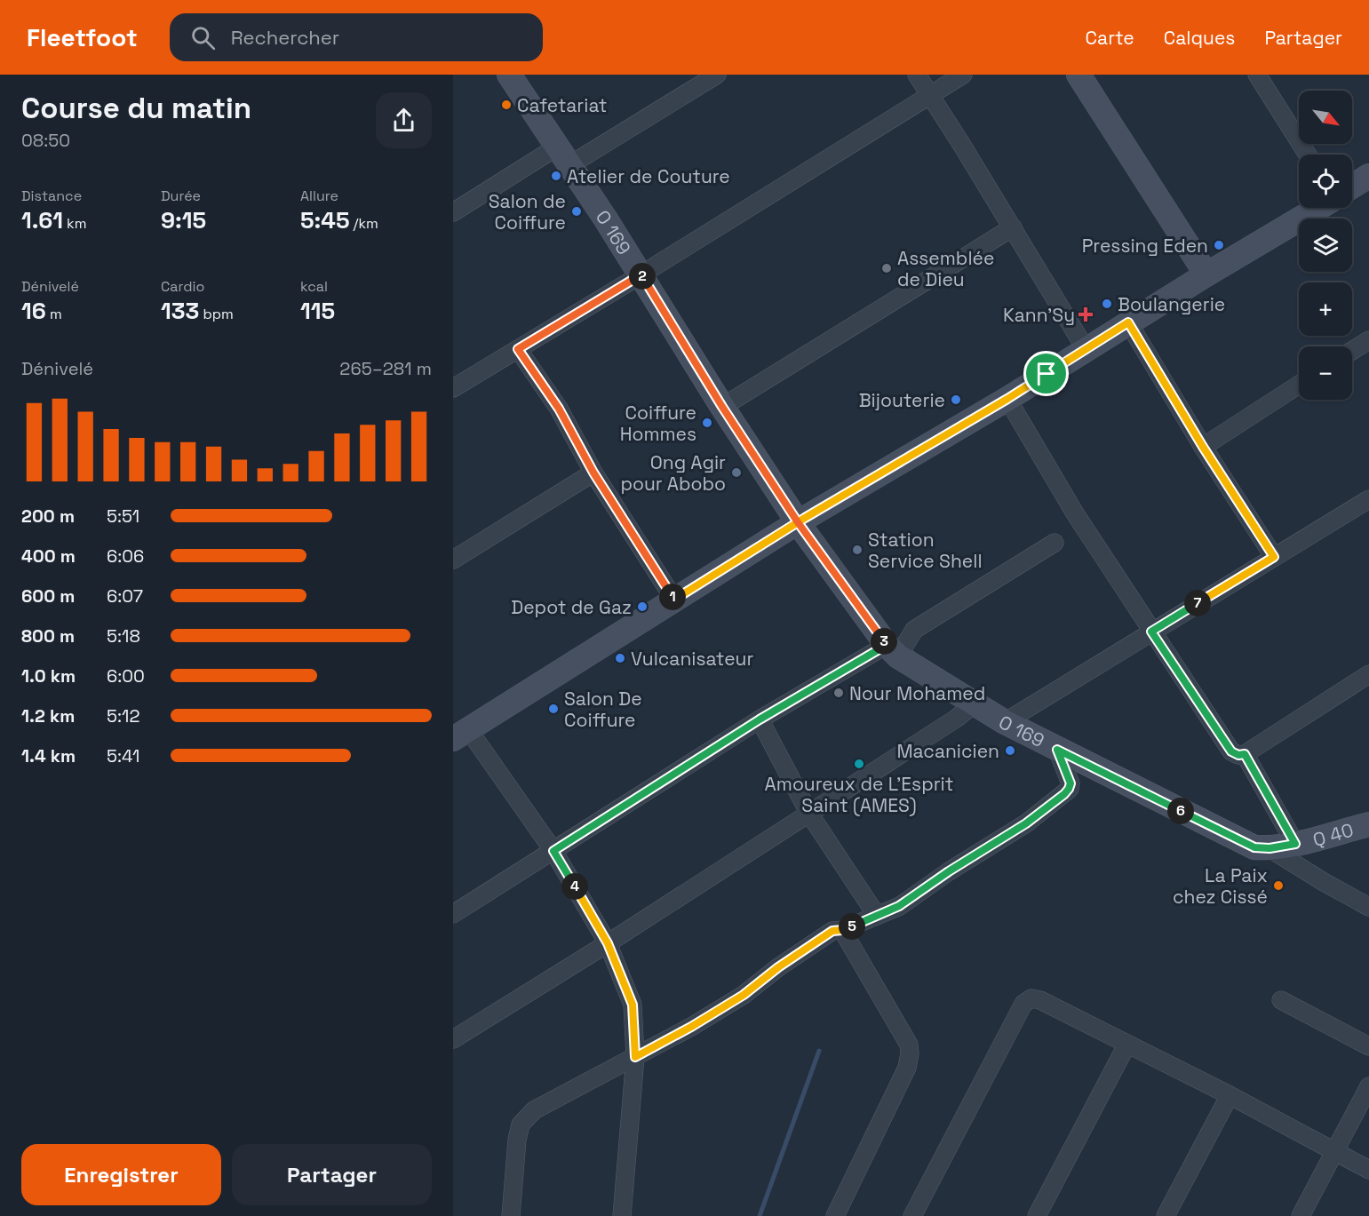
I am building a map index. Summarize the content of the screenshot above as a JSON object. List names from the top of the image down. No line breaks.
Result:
{"streets":{"street":["O 169","Q 40"]},"crossings":[["O 169","Q 40"]],"places":{"other":["Cafetariat","Atelier de Couture","Salon de Coiffure","Pressing Eden","Assemblée de Dieu","Boulangerie","Bijouterie","Coiffure Hommes","Ong Agir pour Abobo","Station Service Shell","Depot de Gaz","Vulcanisateur","Nour Mohamed","Salon De Coiffure","Macanicien","Amoureux de L'Esprit Saint (AMES)","La Paix chez Cissé"],"health":["Kann’Sy"]},"north":"bottom right","page":{"header":"Fleetfoot","search":"Rechercher","nav":["Carte","Calques","Partager"],"heading":["Course du matin","08:50"],"map_buttons":["+","−"],"stats":[["Distance","1.61 km"],["Durée","9:15"],["Allure","5:45 /km"],["Dénivelé","16 m"],["Cardio","133 bpm"],["kcal","115"]],"pins":["2","1","7","3","6","4","5"],"chart":["Dénivelé","265–281 m"],"list":[{"name":"200 m","note":"5:51"},{"name":"400 m","note":"6:06"},{"name":"600 m","note":"6:07"},{"name":"800 m","note":"5:18"},{"name":"1.0 km","note":"6:00"},{"name":"1.2 km","note":"5:12"},{"name":"1.4 km","note":"5:41"}],"buttons":["Enregistrer","Partager"]}}
